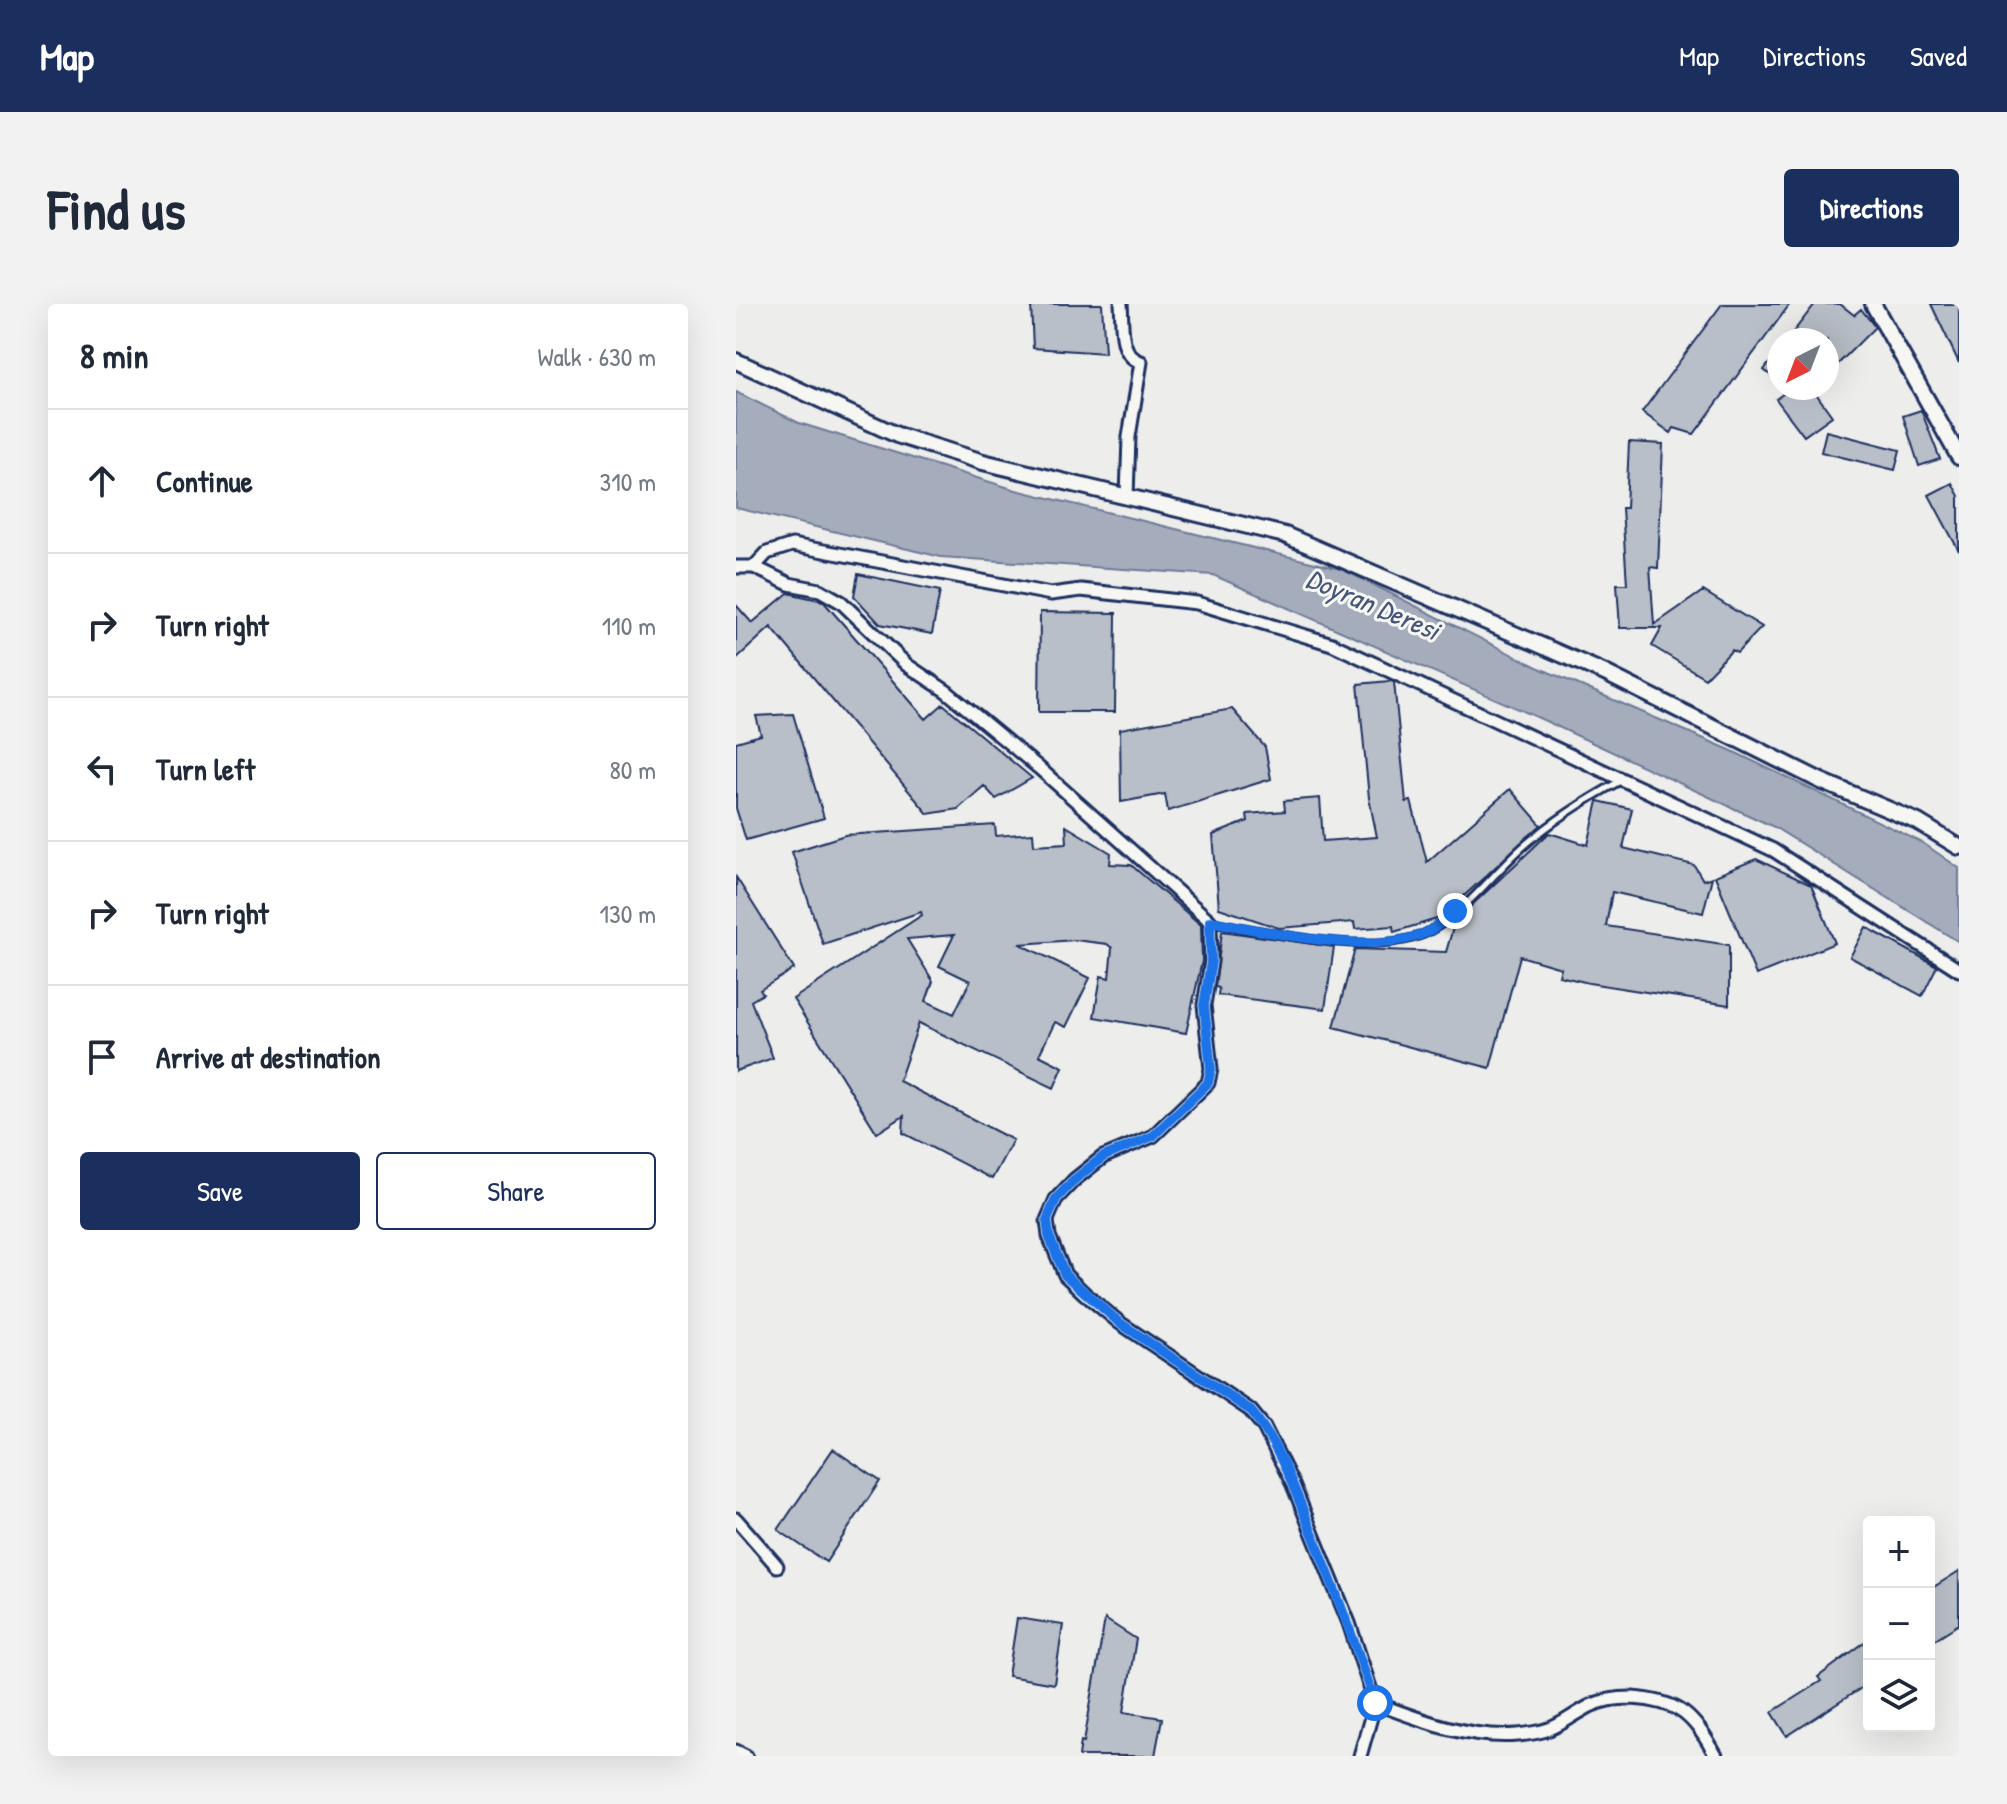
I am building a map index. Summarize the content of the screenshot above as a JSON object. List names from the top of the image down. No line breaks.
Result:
{"water":["Doyran Deresi"],"north":"bottom left","page":{"header":"Map","nav":["Map","Directions","Saved"],"buttons":["Directions",["Save","Share"]],"title":"Find us","heading":["8 min","Walk · 630 m"],"list":[["Continue","310 m"],["Turn right","110 m"],["Turn left","80 m"],["Turn right","130 m"],"Arrive at destination"],"map_buttons":["+","−"]}}
